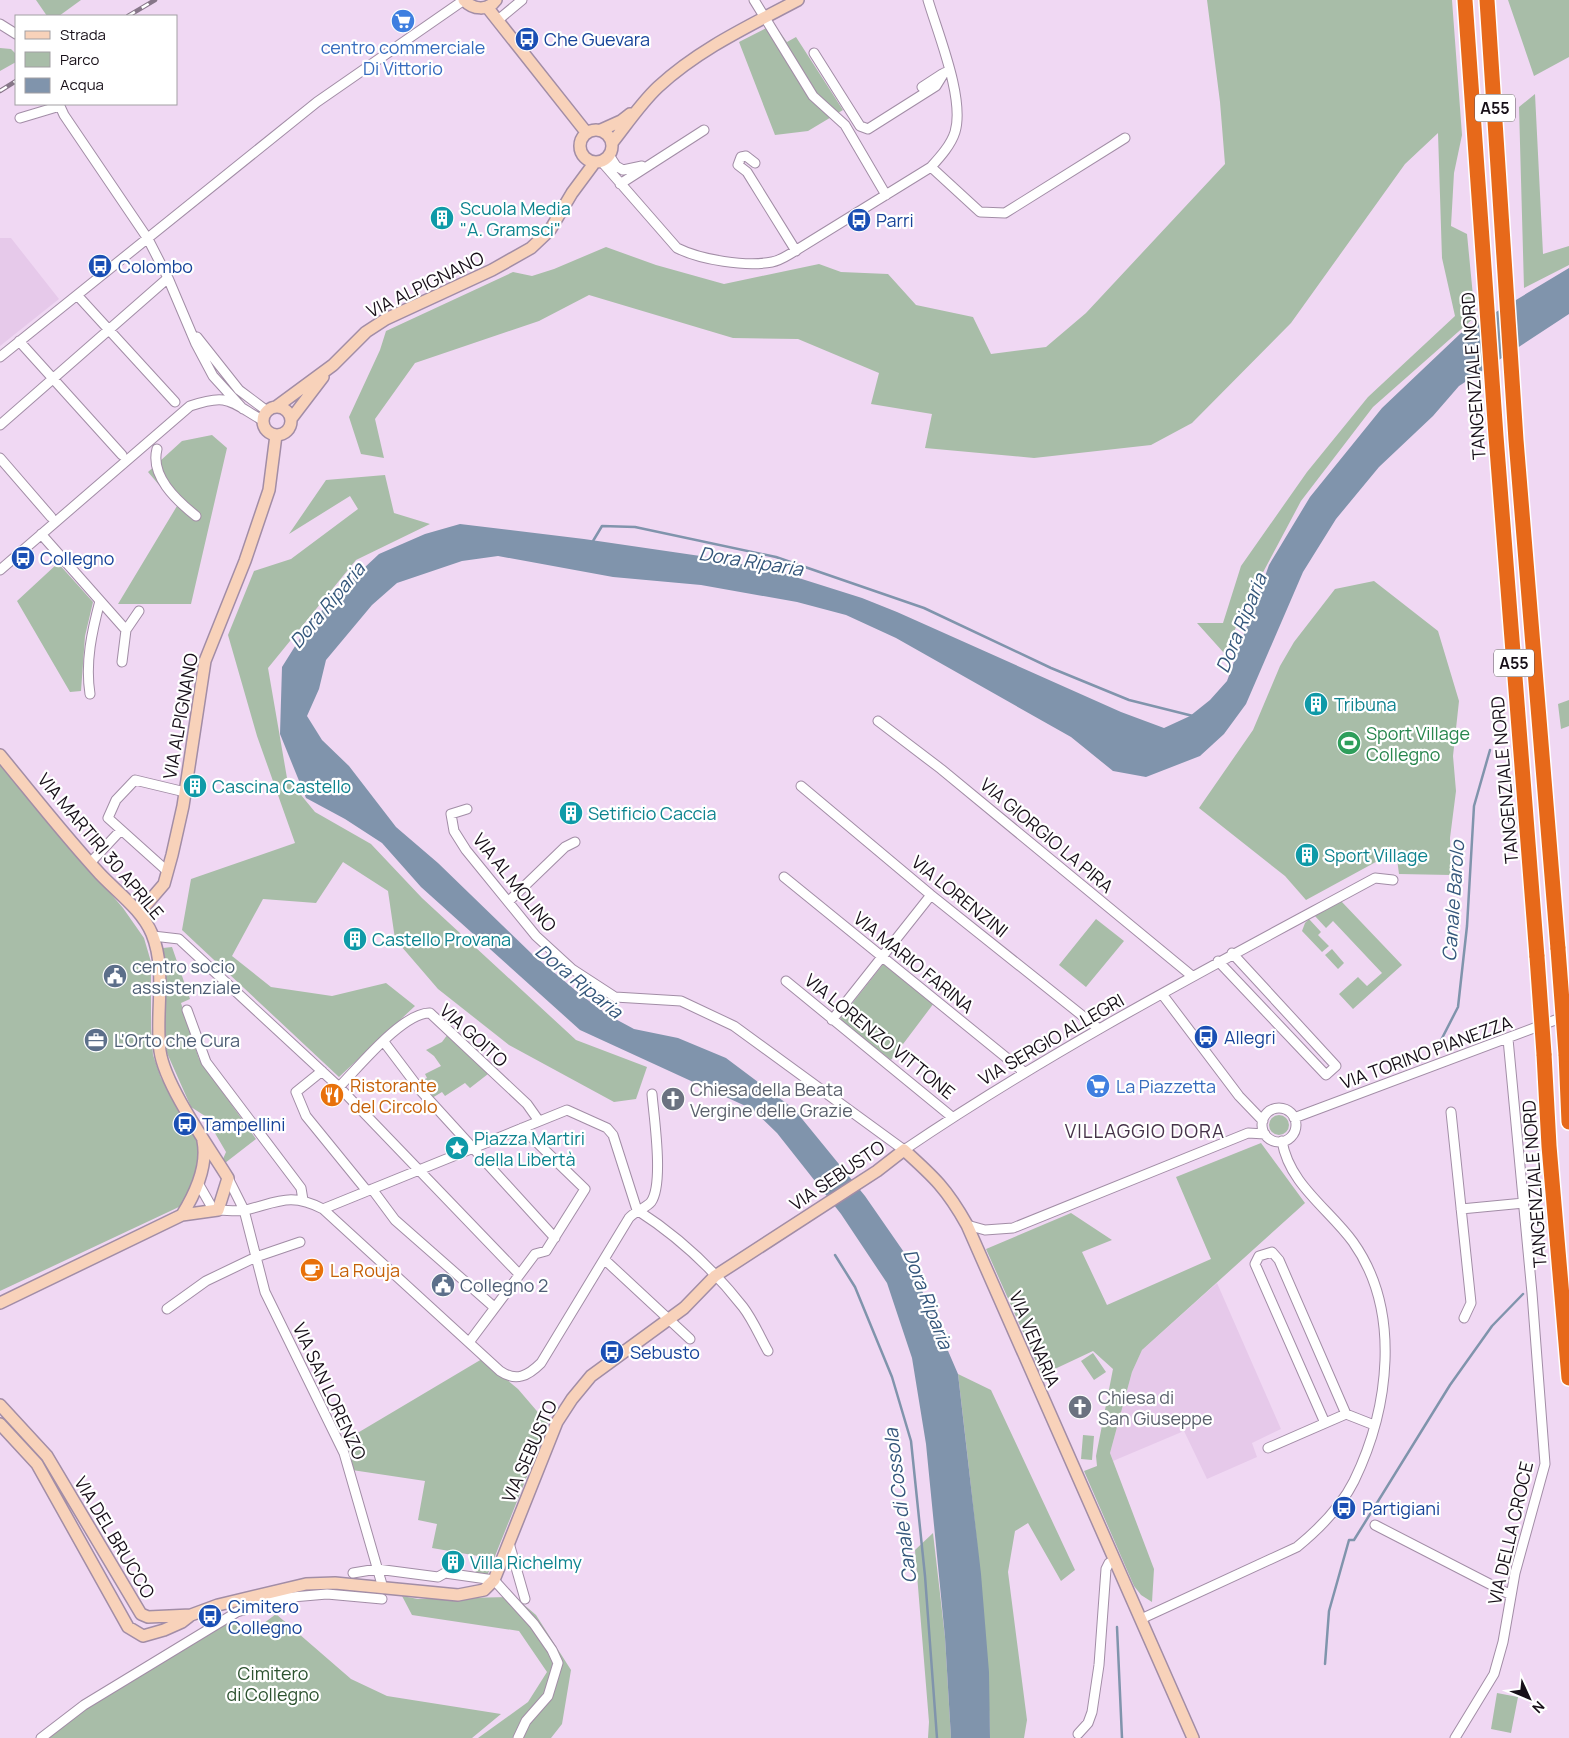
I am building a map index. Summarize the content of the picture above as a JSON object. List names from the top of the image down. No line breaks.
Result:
{"streets":{"highway":["A55","TANGENZIALE NORD"],"street":["VIA ALPIGNANO","VIA GIORGIO LA PIRA","VIA MARTIRI 30 APRILE","VIA AL MOLINO","VIA LORENZINI","VIA MARIO FARINA","VIA GOITO","VIA LORENZO VITTONE","VIA SERGIO ALLEGRI","VIA TORINO PIANEZZA","VIA SEBUSTO","VIA VENARIA","VIA SAN LORENZO","VIA DELLA CROCE","VIA DEL BRUCCO"]},"crossings":[["VIA ALPIGNANO","VIA MARTIRI 30 APRILE"],["VIA GIORGIO LA PIRA","VIA SERGIO ALLEGRI"],["VIA MARTIRI 30 APRILE","VIA SAN LORENZO"],["VIA AL MOLINO","VIA VENARIA"],["VIA LORENZINI","VIA SERGIO ALLEGRI"],["VIA MARIO FARINA","VIA SERGIO ALLEGRI"],["VIA LORENZO VITTONE","VIA SERGIO ALLEGRI"],["VIA SERGIO ALLEGRI","VIA SEBUSTO"],["VIA SERGIO ALLEGRI","VIA VENARIA"],["VIA TORINO PIANEZZA","VIA DELLA CROCE"],["VIA SEBUSTO","VIA VENARIA"]],"districts":["VILLAGGIO DORA"],"water":["Dora Riparia","Canale Barolo","Canale di Cossola"],"parks":["Cimitero di Collegno"],"places":{"supermarket":["centro commerciale Di Vittorio","La Piazzetta"],"bus stop":["Che Guevara","Parri","Colombo","Collegno","Allegri","Tampellini","Sebusto","Partigiani","Cimitero Collegno"],"building":["Scuola Media \"A. Gramsci\"","Tribuna","Cascina Castello","Setificio Caccia","Sport Village","Castello Provana","Villa Richelmy"],"sports":["Sport Village Collegno"],"public building":["centro socio assistenziale","Collegno 2"],"office":["L'Orto che Cura"],"restaurant":["Ristorante del Circolo"],"church":["Chiesa della Beata Vergine delle Grazie","Chiesa di San Giuseppe"],"place":["Piazza Martiri della Libertà"],"cafe":["La Rouja"]},"legend":["Strada","Parco","Acqua"],"north":"bottom right"}
